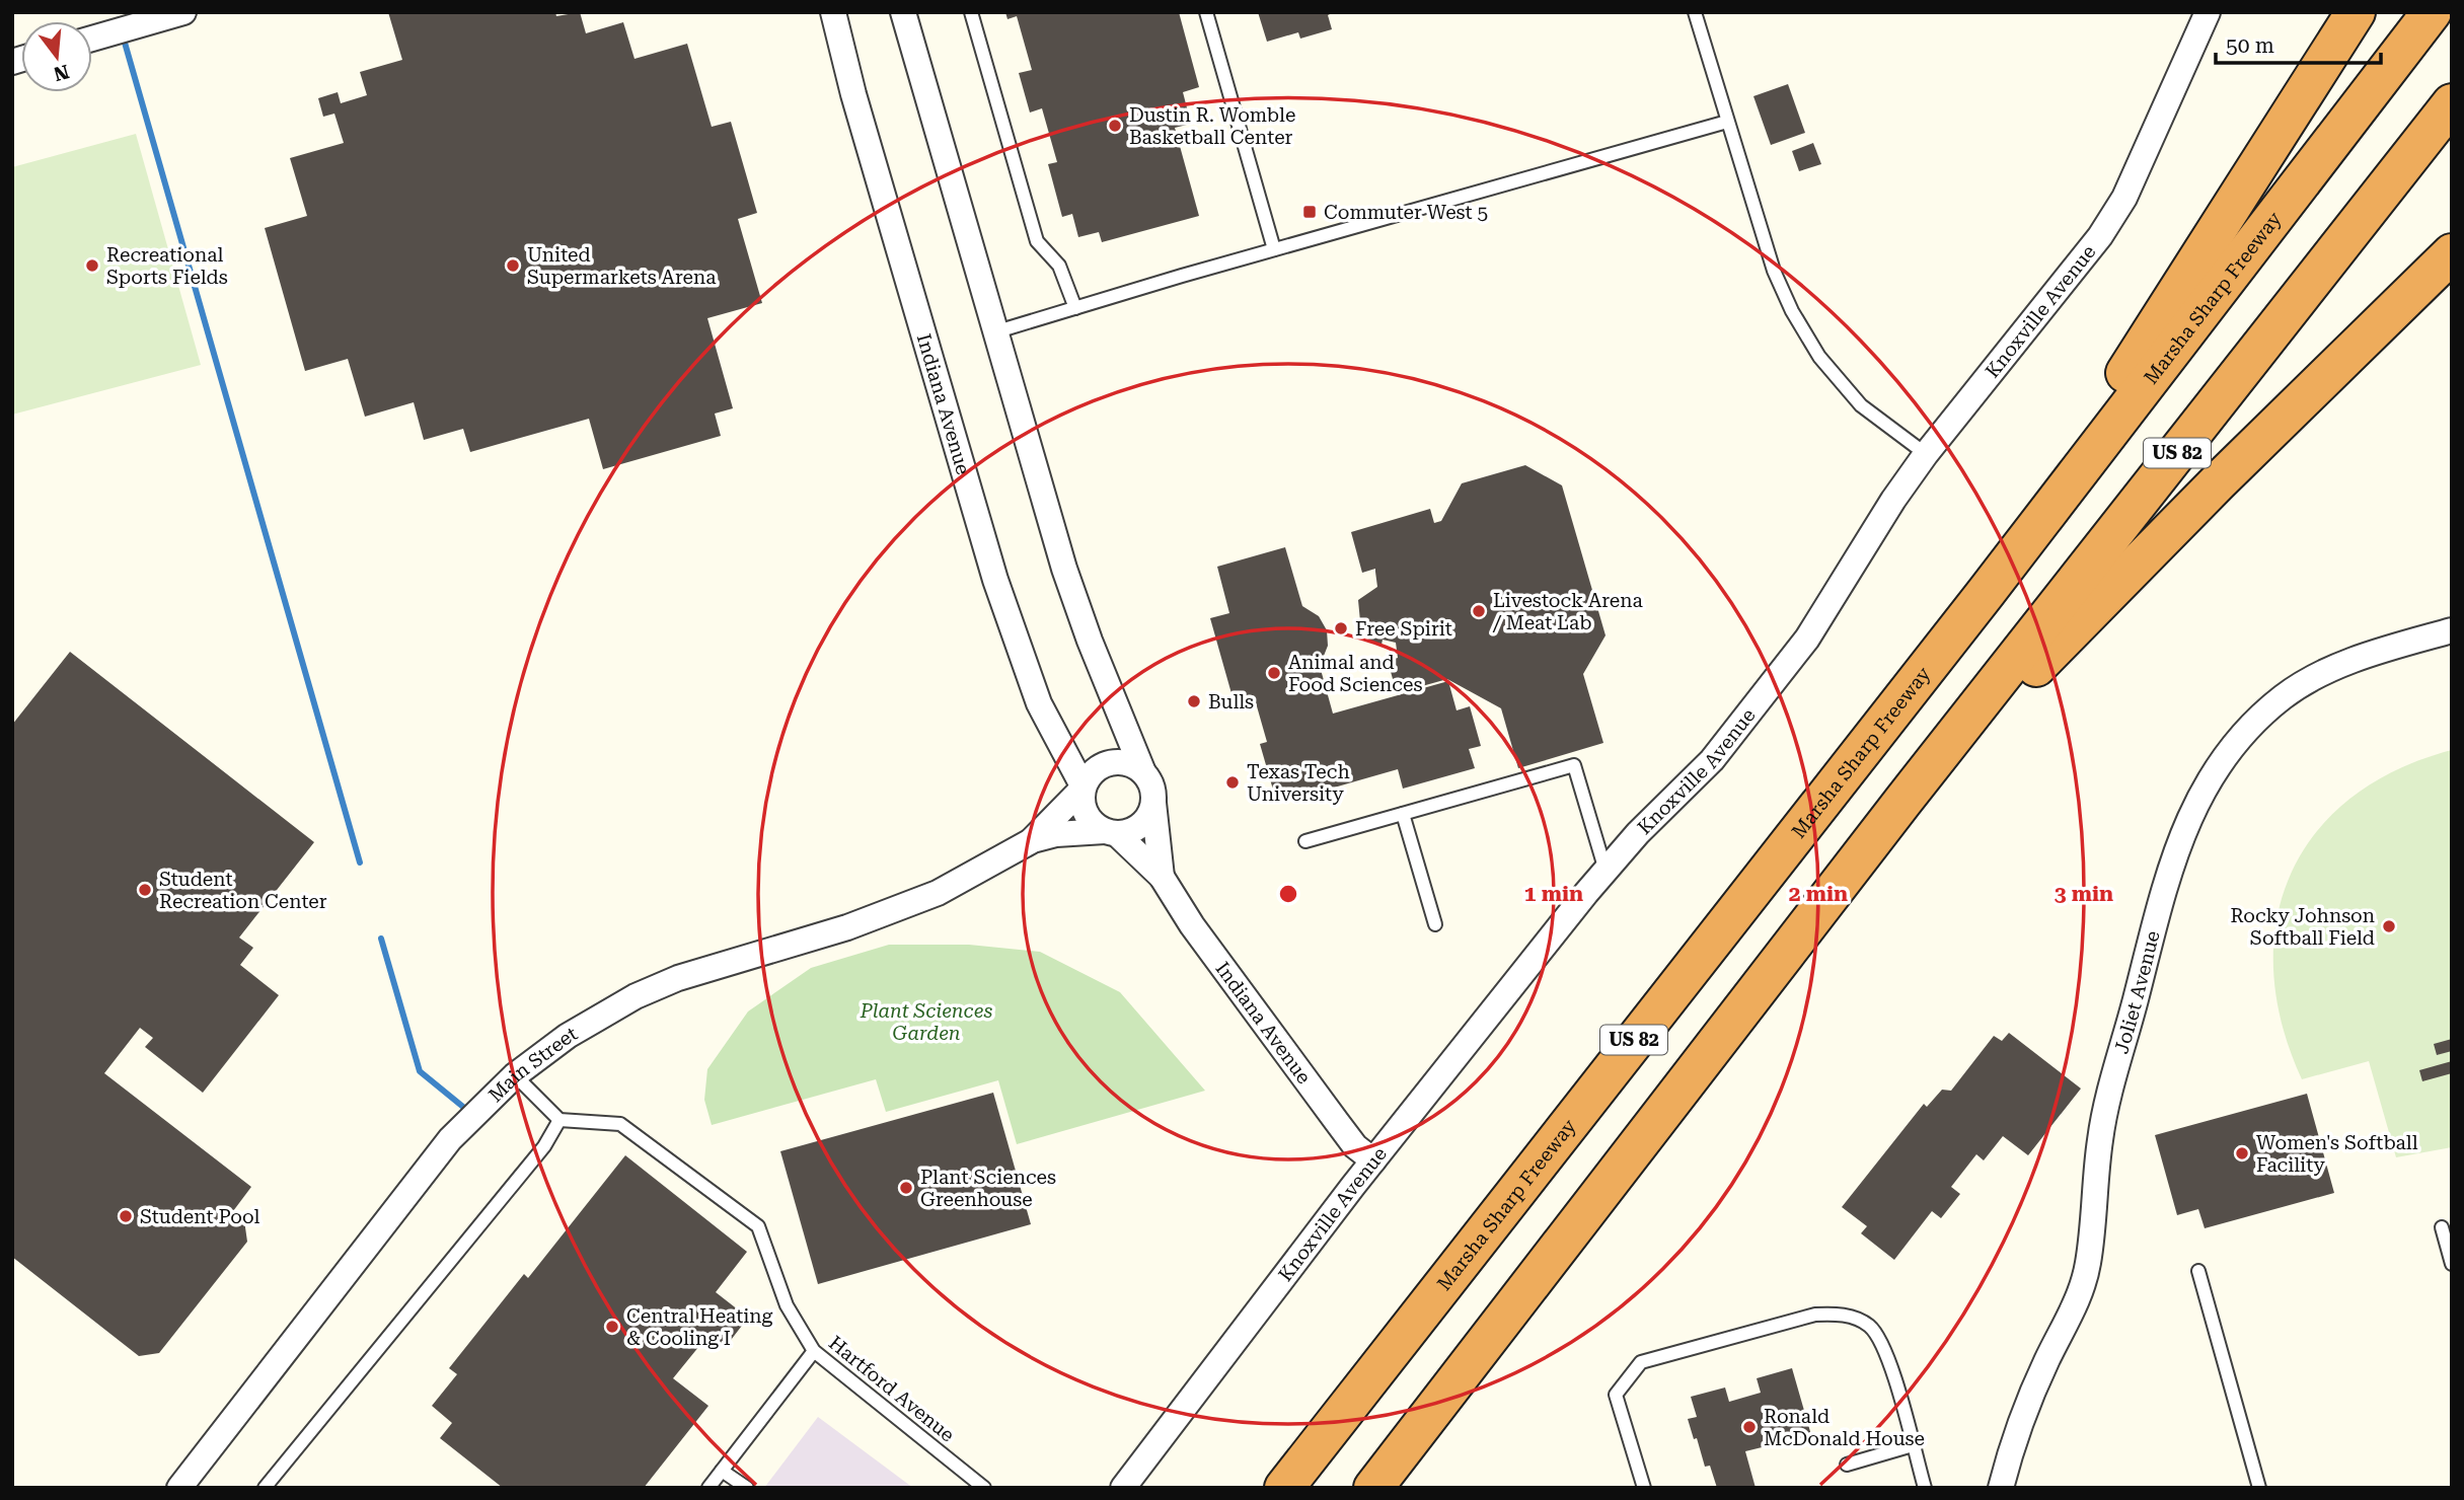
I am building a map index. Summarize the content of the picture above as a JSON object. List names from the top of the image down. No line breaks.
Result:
{"streets":{"highway":["Marsha Sharp Freeway","US 82"],"street":["Knoxville Avenue","Indiana Avenue","Joliet Avenue","Main Street"],"lane":["Hartford Avenue"]},"crossings":[["Knoxville Avenue","Indiana Avenue"],["Indiana Avenue","Main Street"]],"parks":["Plant Sciences Garden"],"places":{"other":["Dustin R. Womble Basketball Center","Recreational Sports Fields","United Supermarkets Arena","Livestock Arena / Meat Lab","Free Spirit","Animal and Food Sciences","Bulls","Texas Tech University","Student Recreation Center","Rocky Johnson Softball Field","Women's Softball Facility","Plant Sciences Greenhouse","Student Pool","Central Heating & Cooling I","Ronald McDonald House"],"transit":["Commuter West 5"]},"scale_bar":"50 m","north":"bottom","rings":["1 min","2 min","3 min"]}
